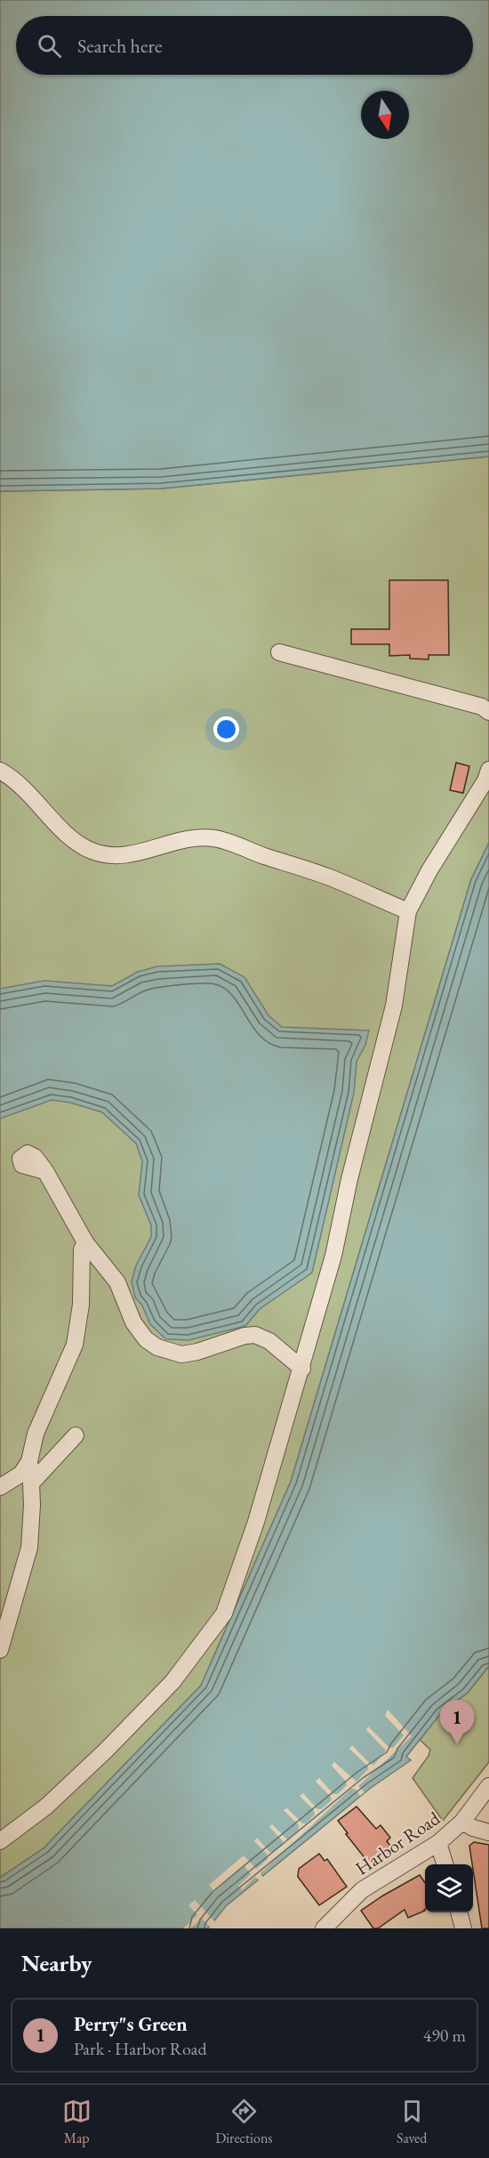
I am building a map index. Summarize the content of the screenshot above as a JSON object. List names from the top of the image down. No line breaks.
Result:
{"streets":{"street":["Harbor Road"]},"north":"bottom","page":{"search":"Search here","pins":"1","heading":"Nearby","list":[{"mark":"1","name":"Perry\"s Green","note":"Park · Harbor Road","value":"490 m"}],"nav":["Map","Directions","Saved"]}}
